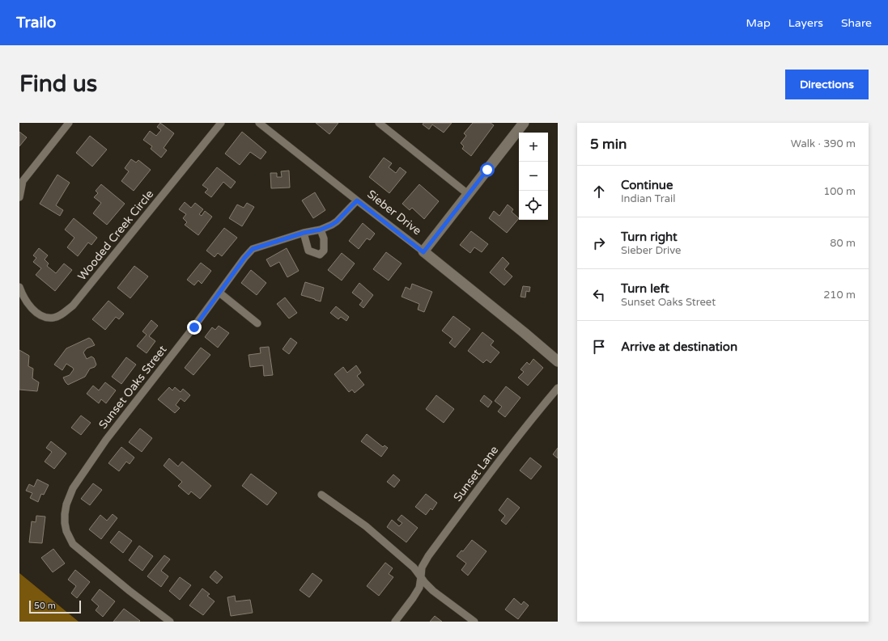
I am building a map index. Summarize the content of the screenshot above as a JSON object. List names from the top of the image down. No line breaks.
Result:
{"streets":{"street":["Sieber Drive","Wooded Creek Circle","Sunset Oaks Street","Sunset Lane"]},"crossings":[["Sieber Drive","Sunset Oaks Street"]],"scale_bar":"50 m","page":{"header":"Trailo","nav":["Map","Layers","Share"],"buttons":"Directions","title":"Find us","heading":["5 min","Walk · 390 m"],"map_buttons":["+","−"],"list":[["Continue","Indian Trail","100 m"],["Turn right","Sieber Drive","80 m"],["Turn left","Sunset Oaks Street","210 m"],"Arrive at destination"],"scale":"50 m"}}
